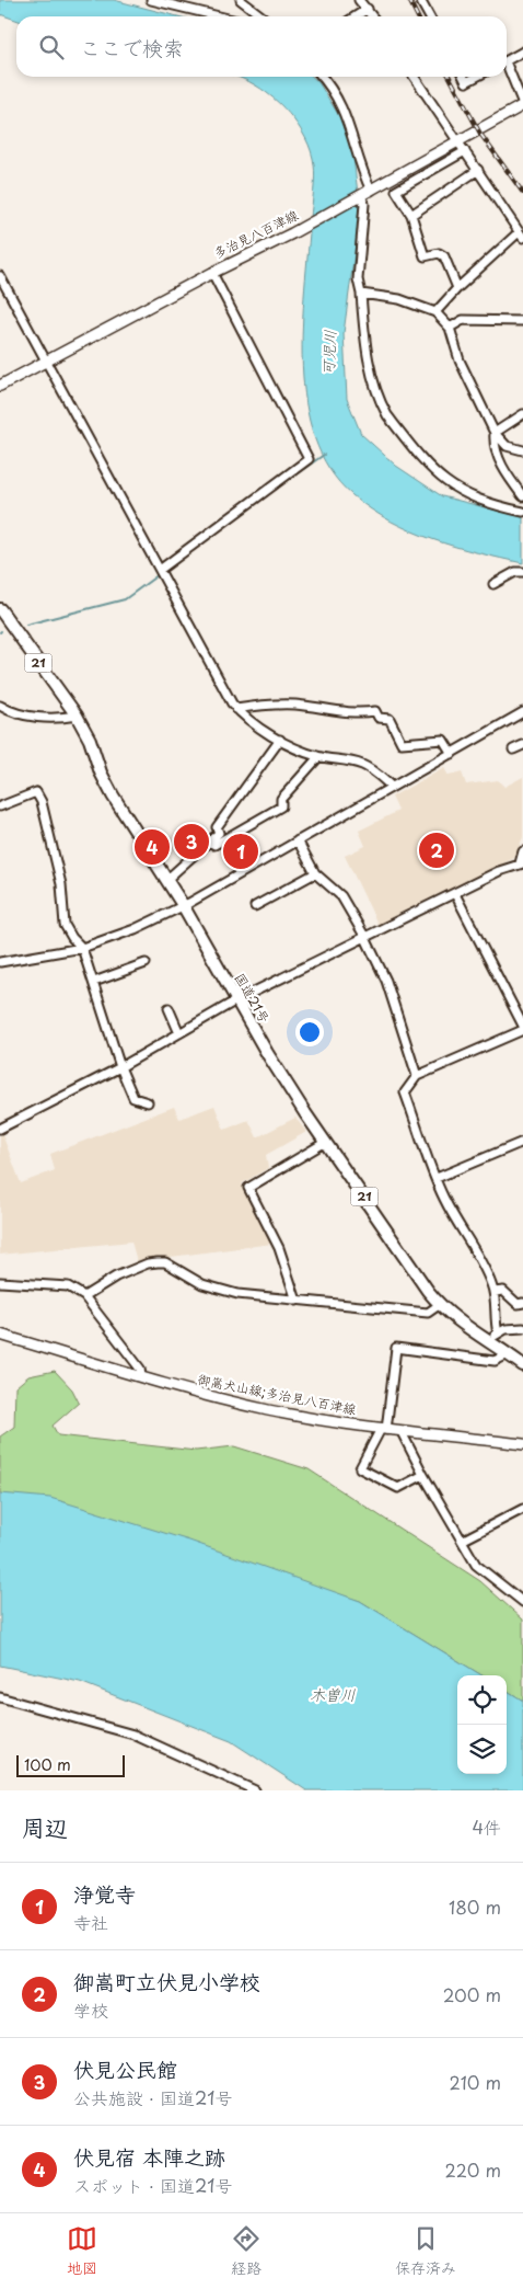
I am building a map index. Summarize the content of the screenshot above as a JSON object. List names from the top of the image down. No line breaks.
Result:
{"streets":{"highway":["21","国道21号"],"main road":["多治見八百津線","御嵩犬山線;多治見八百津線"]},"water":["可児川","木曽川"],"scale_bar":"100 m","page":{"search":"ここで検索","pins":["3","4","2","1"],"scale":"100 m","heading":["周辺","4件"],"list":[{"mark":"1","name":"浄覚寺","note":"寺社","value":"180 m"},{"mark":"2","name":"御嵩町立伏見小学校","note":"学校","value":"200 m"},{"mark":"3","name":"伏見公民館","note":"公共施設 · 国道21号","value":"210 m"},{"mark":"4","name":"伏見宿 本陣之跡","note":"スポット · 国道21号","value":"220 m"}],"nav":["地図","経路","保存済み"]}}
